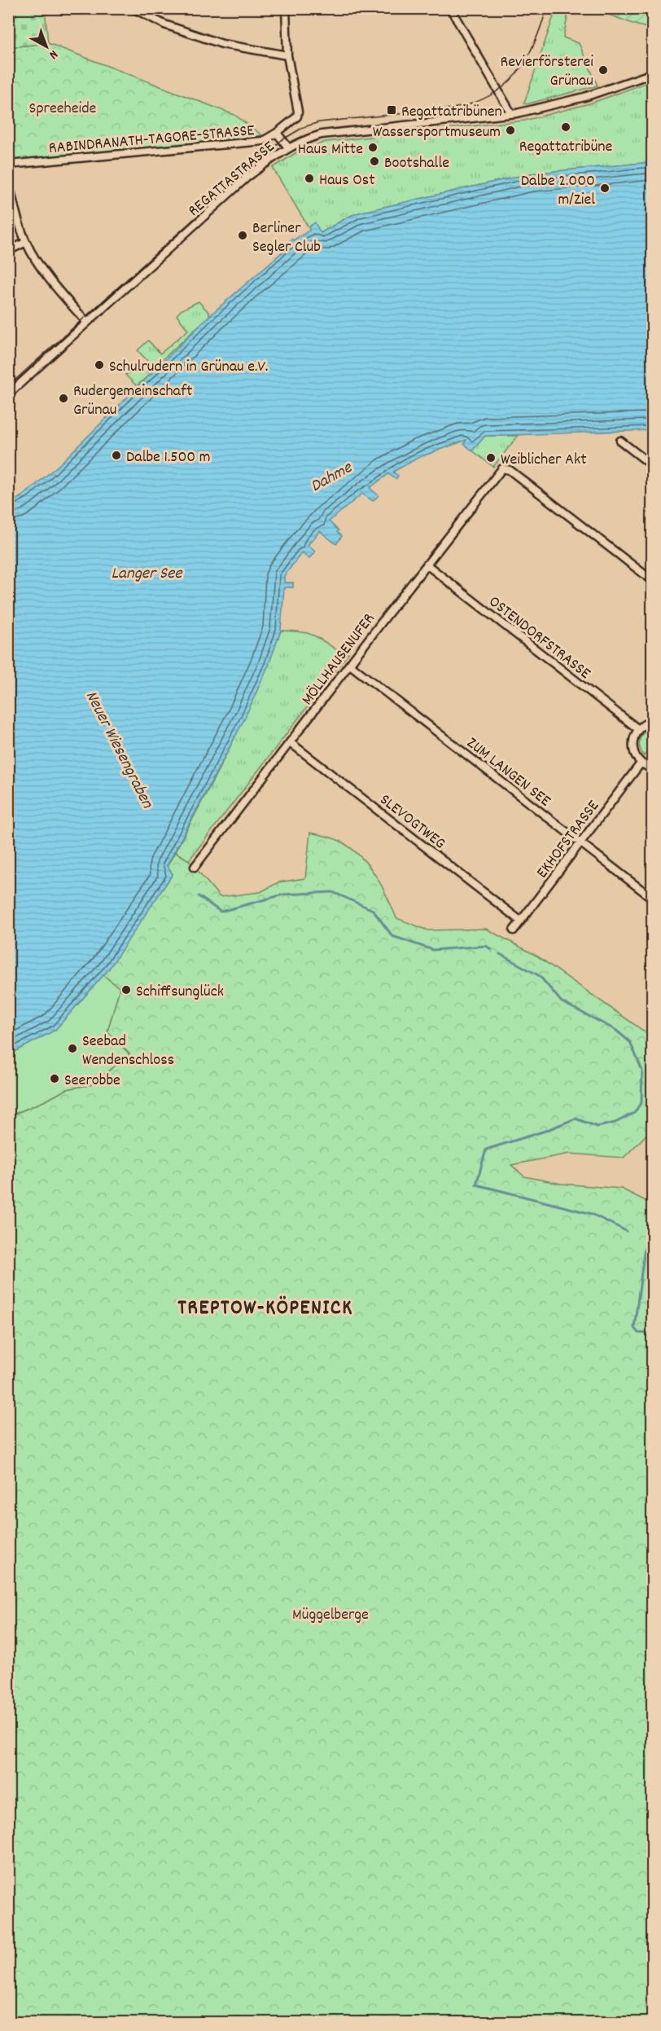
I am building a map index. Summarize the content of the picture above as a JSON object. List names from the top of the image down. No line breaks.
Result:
{"streets":{"street":["RABINDRANATH-TAGORE-STRASSE","REGATTASTRASSE","OSTENDORFSTRASSE","MÖLLHAUSENUFER","ZUM LANGEN SEE","SLEVOGTWEG","EKHOFSTRASSE"]},"crossings":[["RABINDRANATH-TAGORE-STRASSE","REGATTASTRASSE"],["OSTENDORFSTRASSE","MÖLLHAUSENUFER"],["MÖLLHAUSENUFER","ZUM LANGEN SEE"],["MÖLLHAUSENUFER","SLEVOGTWEG"],["ZUM LANGEN SEE","EKHOFSTRASSE"],["SLEVOGTWEG","EKHOFSTRASSE"]],"districts":["TREPTOW-KÖPENICK"],"water":["Dahme","Langer See","Neuer Wiesengraben"],"parks":["Spreeheide","Müggelberge"],"places":{"other":["Revierförsterei Grünau","Regattatribüne","Wassersportmuseum","Haus Mitte","Bootshalle","Haus Ost","Dalbe 2.000 m/Ziel","Berliner Segler Club","Schulrudern in Grünau e.V.","Rudergemeinschaft Grünau","Dalbe 1.500 m","Weiblicher Akt","Schiffsunglück","Seebad Wendenschloss","Seerobbe"],"transit":["Regattatribünen"]},"north":"bottom right"}
